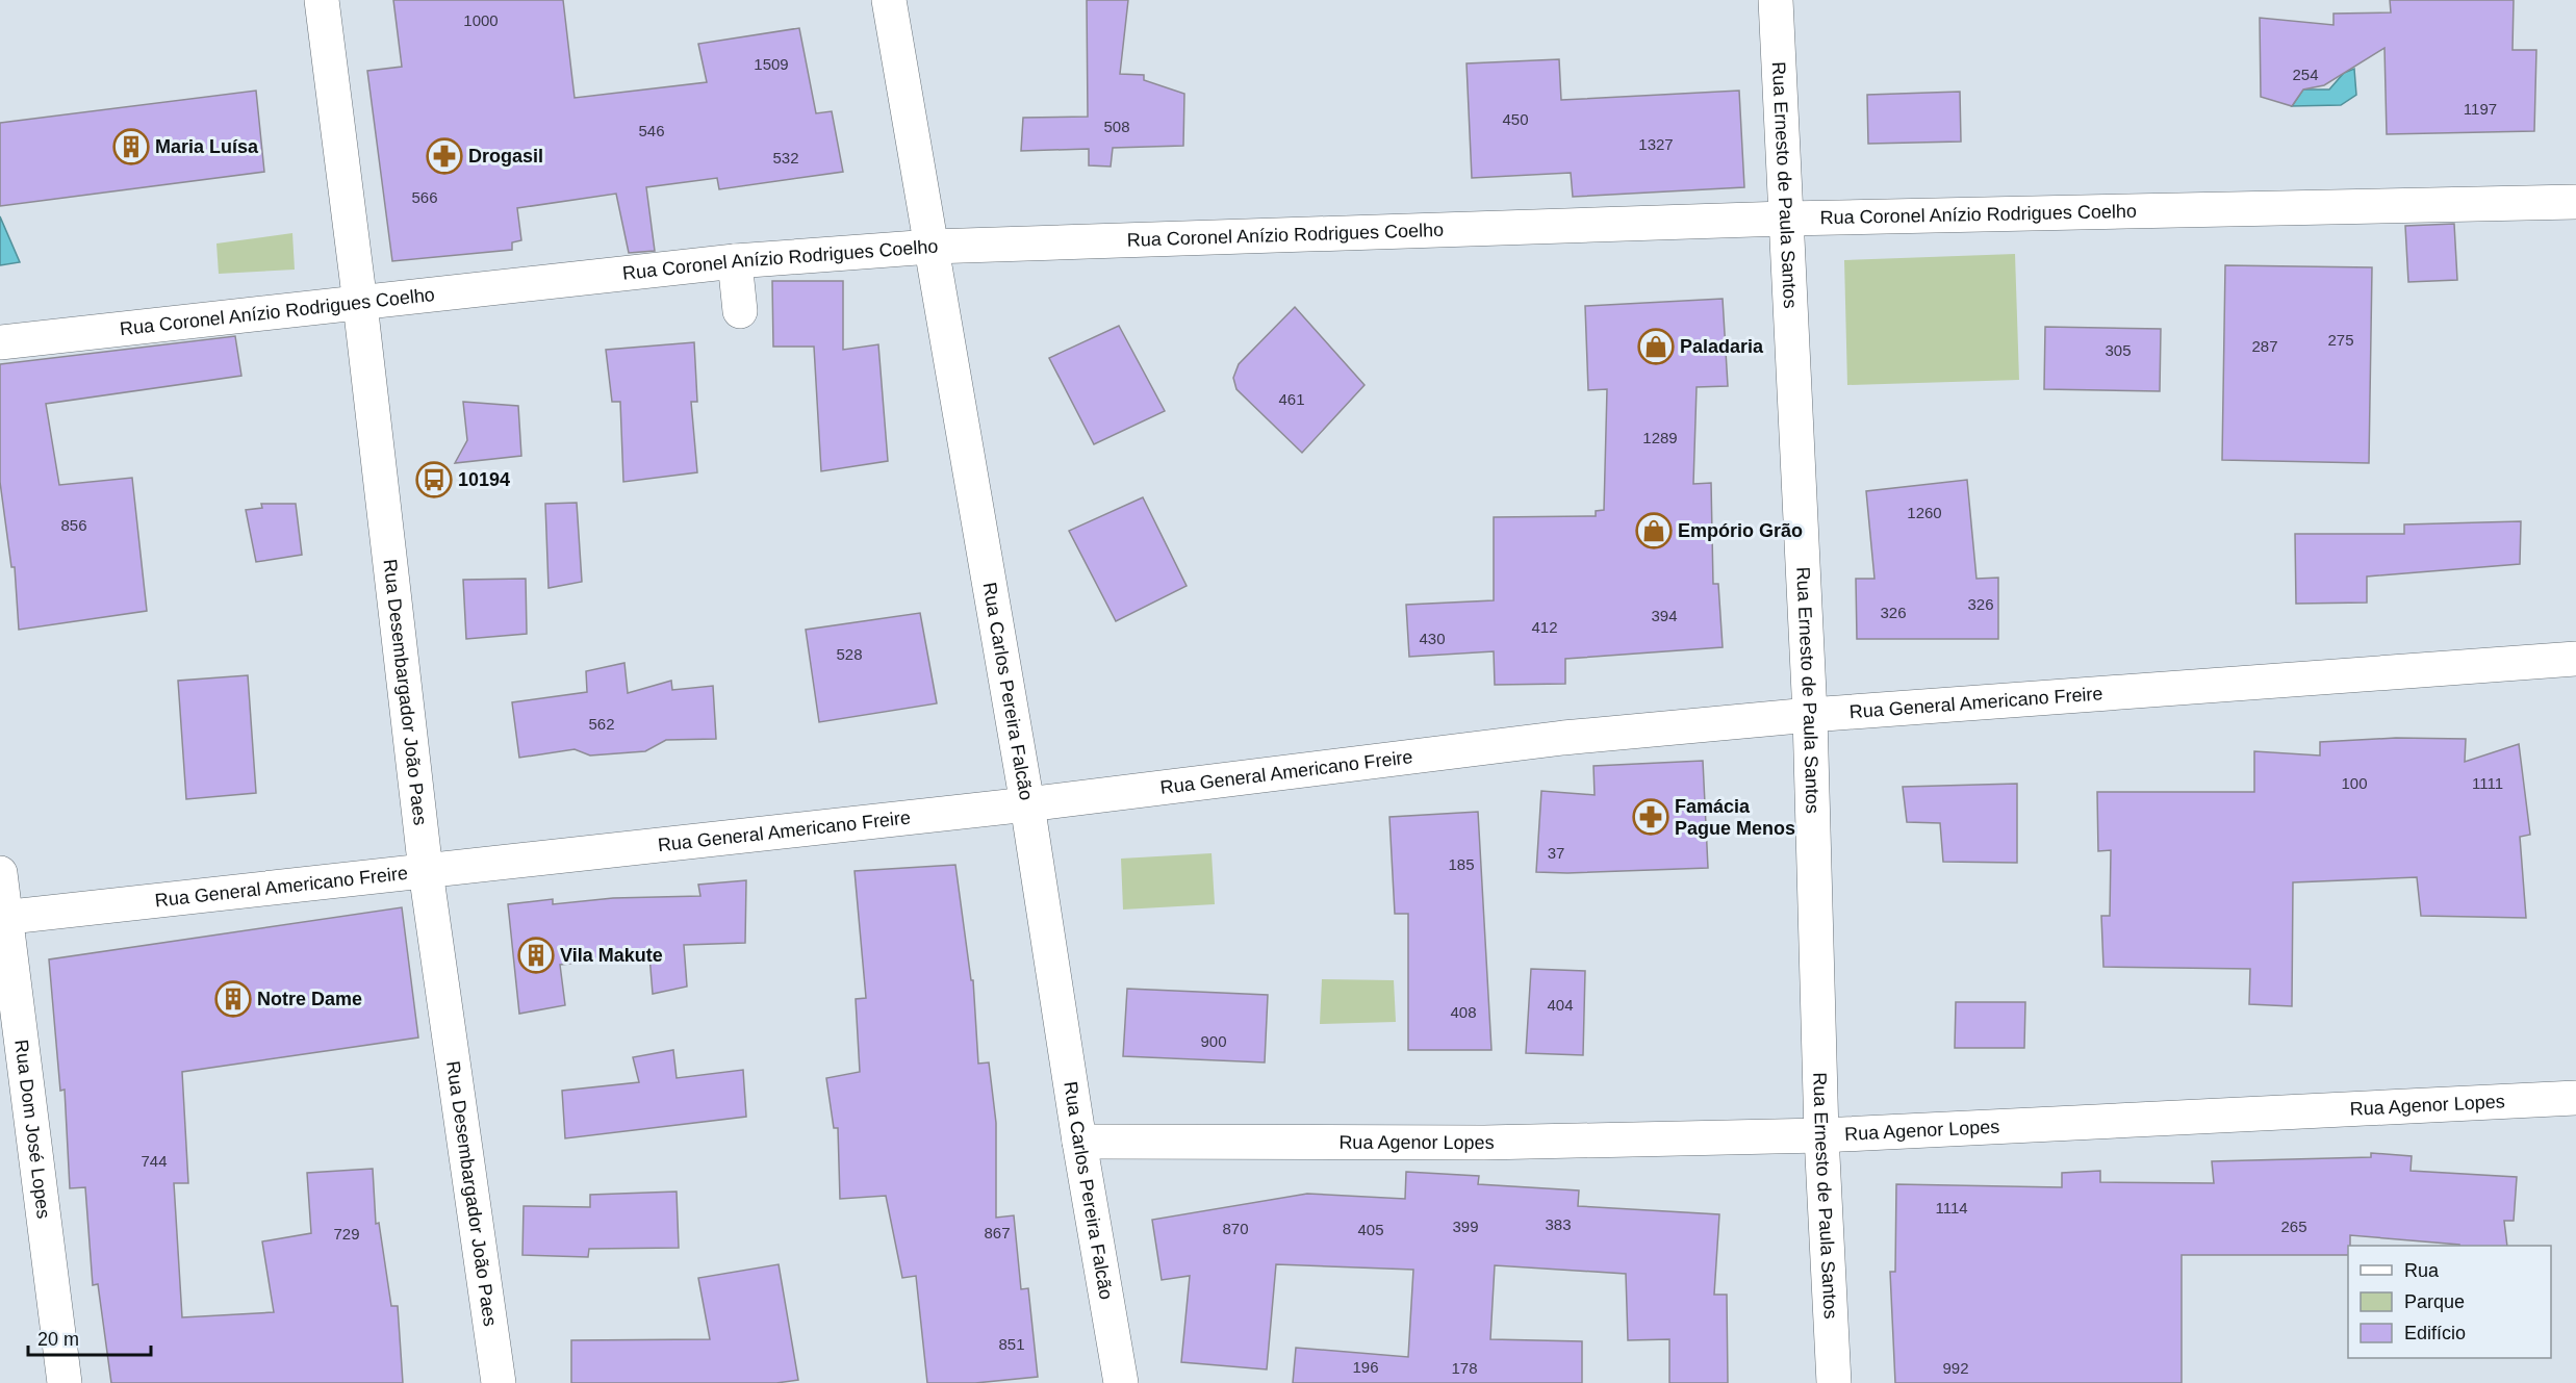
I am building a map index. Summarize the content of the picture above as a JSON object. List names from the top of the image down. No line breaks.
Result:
{"streets":{"street":["Rua Ernesto de Paula Santos","Rua Coronel Anízio Rodrigues Coelho","Rua Carlos Pereira Falcão","Rua Desembargador João Paes","Rua General Americano Freire","Rua Agenor Lopes","Rua Dom José Lopes"]},"crossings":[["Rua Ernesto de Paula Santos","Rua Coronel Anízio Rodrigues Coelho"],["Rua Ernesto de Paula Santos","Rua General Americano Freire"],["Rua Ernesto de Paula Santos","Rua Agenor Lopes"],["Rua Coronel Anízio Rodrigues Coelho","Rua Carlos Pereira Falcão"],["Rua Coronel Anízio Rodrigues Coelho","Rua Desembargador João Paes"],["Rua Carlos Pereira Falcão","Rua General Americano Freire"],["Rua Carlos Pereira Falcão","Rua Agenor Lopes"],["Rua Desembargador João Paes","Rua General Americano Freire"],["Rua General Americano Freire","Rua Dom José Lopes"]],"places":{"building":["Maria Luísa","Vila Makute","Notre Dame"],"pharmacy":["Drogasil","Famácia Pague Menos"],"shop":["Paladaria","Empório Grão"],"bus stop":["10194"]},"house_numbers":["1000","1509","254","1197","450","508","546","1327","532","566","275","287","305","461","1289","1260","856","326","326","394","412","430","528","562","100","1111","37","185","404","408","900","744","1114","383","399","265","870","405","867","729","851","196","178","992"],"legend":["Rua","Parque","Edifício"],"scale_bar":"20 m"}
